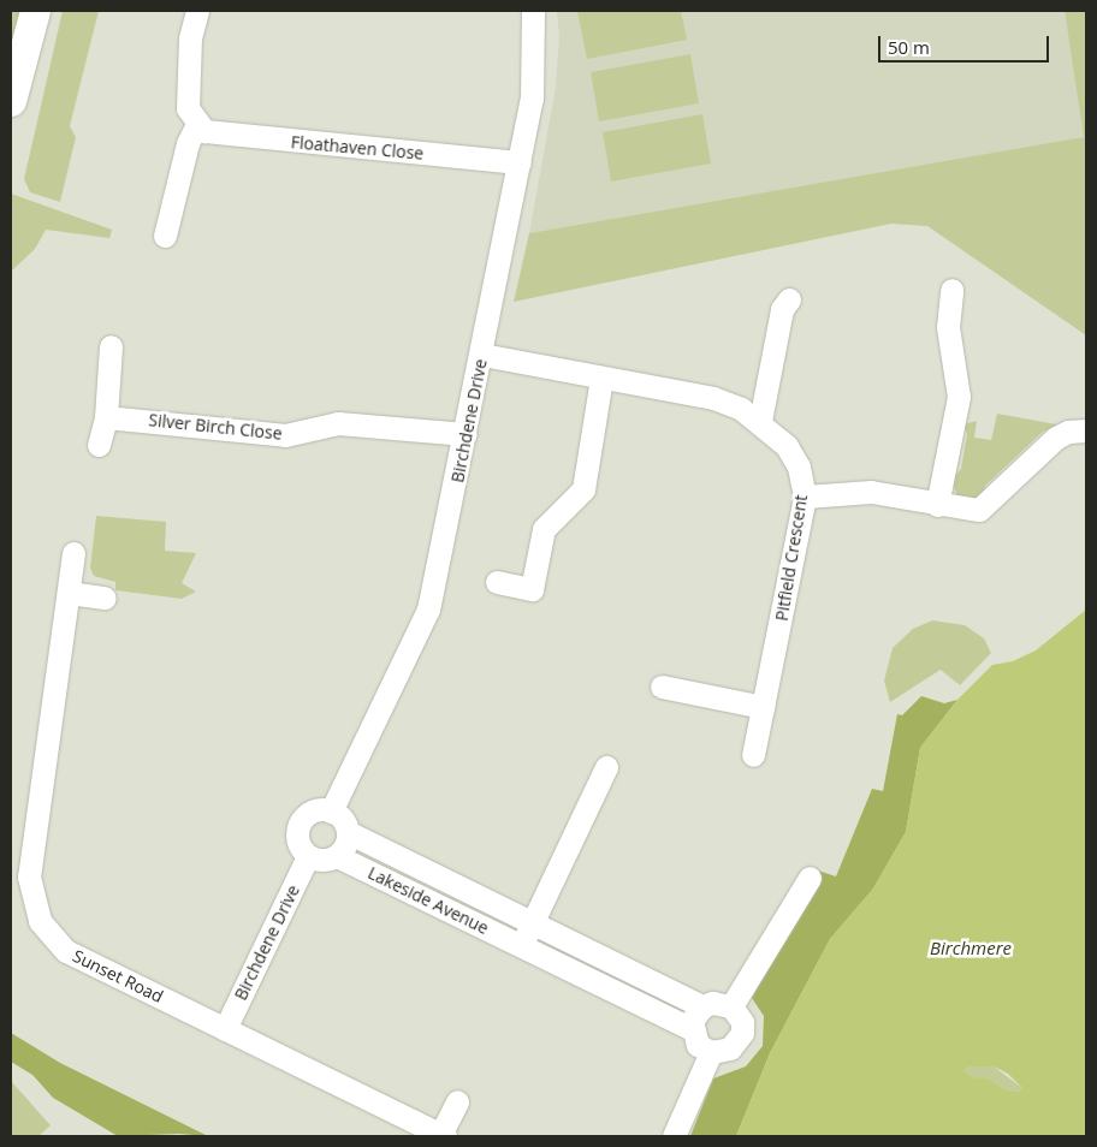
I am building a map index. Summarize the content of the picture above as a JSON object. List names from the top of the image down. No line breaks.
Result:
{"streets":{"street":["Floathaven Close","Birchdene Drive","Silver Birch Close","Pitfield Crescent","Lakeside Avenue","Sunset Road"]},"crossings":[["Floathaven Close","Birchdene Drive"],["Birchdene Drive","Silver Birch Close"],["Birchdene Drive","Pitfield Crescent"],["Birchdene Drive","Lakeside Avenue"],["Birchdene Drive","Sunset Road"]],"water":["Birchmere"],"scale_bar":"50 m"}
